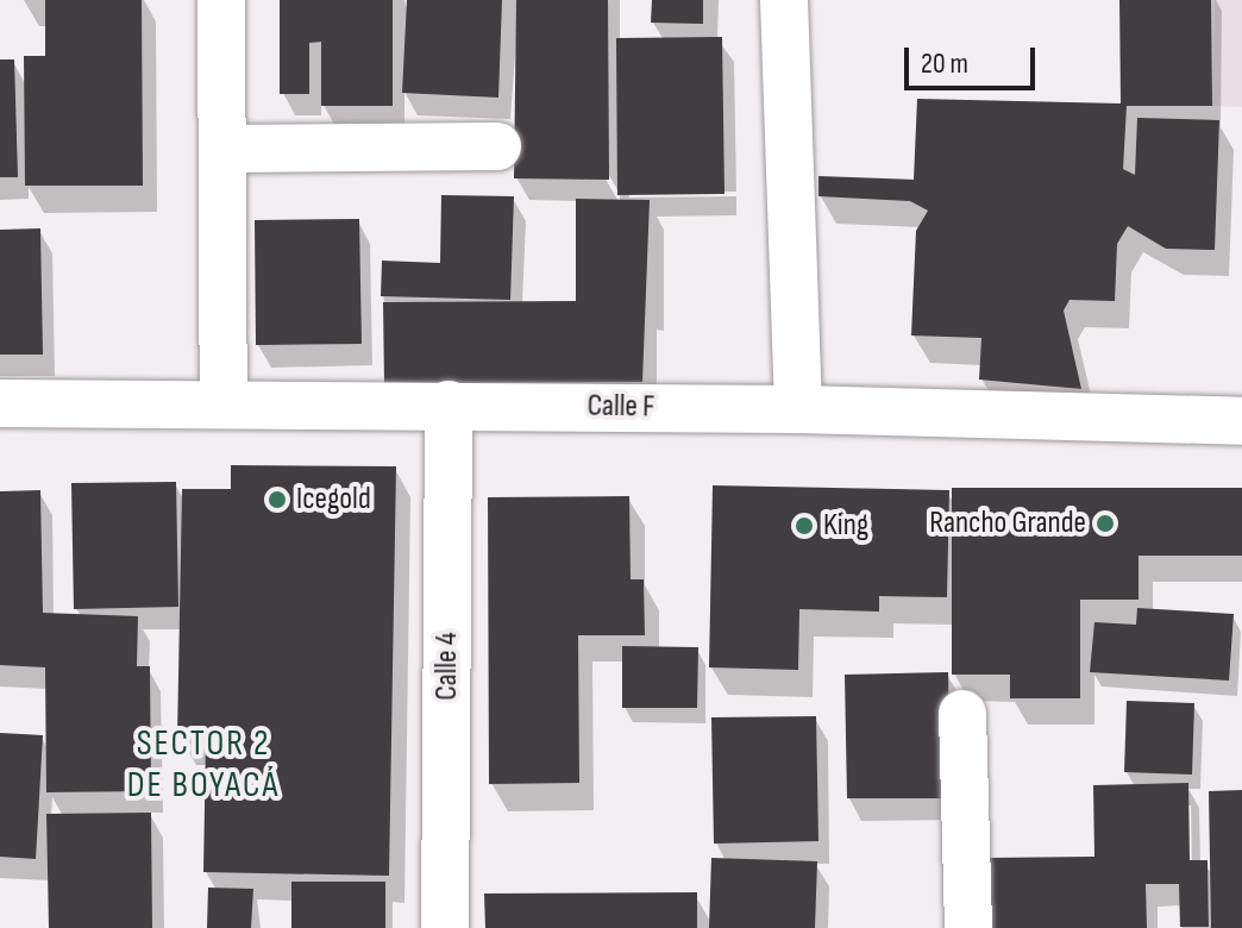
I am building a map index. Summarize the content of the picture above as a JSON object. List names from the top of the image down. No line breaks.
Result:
{"streets":{"street":["Calle F","Calle 4"]},"crossings":[["Calle F","Calle 4"]],"districts":["SECTOR 2 DE BOYACÁ"],"places":["Icegold","Rancho Grande","King"],"scale_bar":"20 m"}
